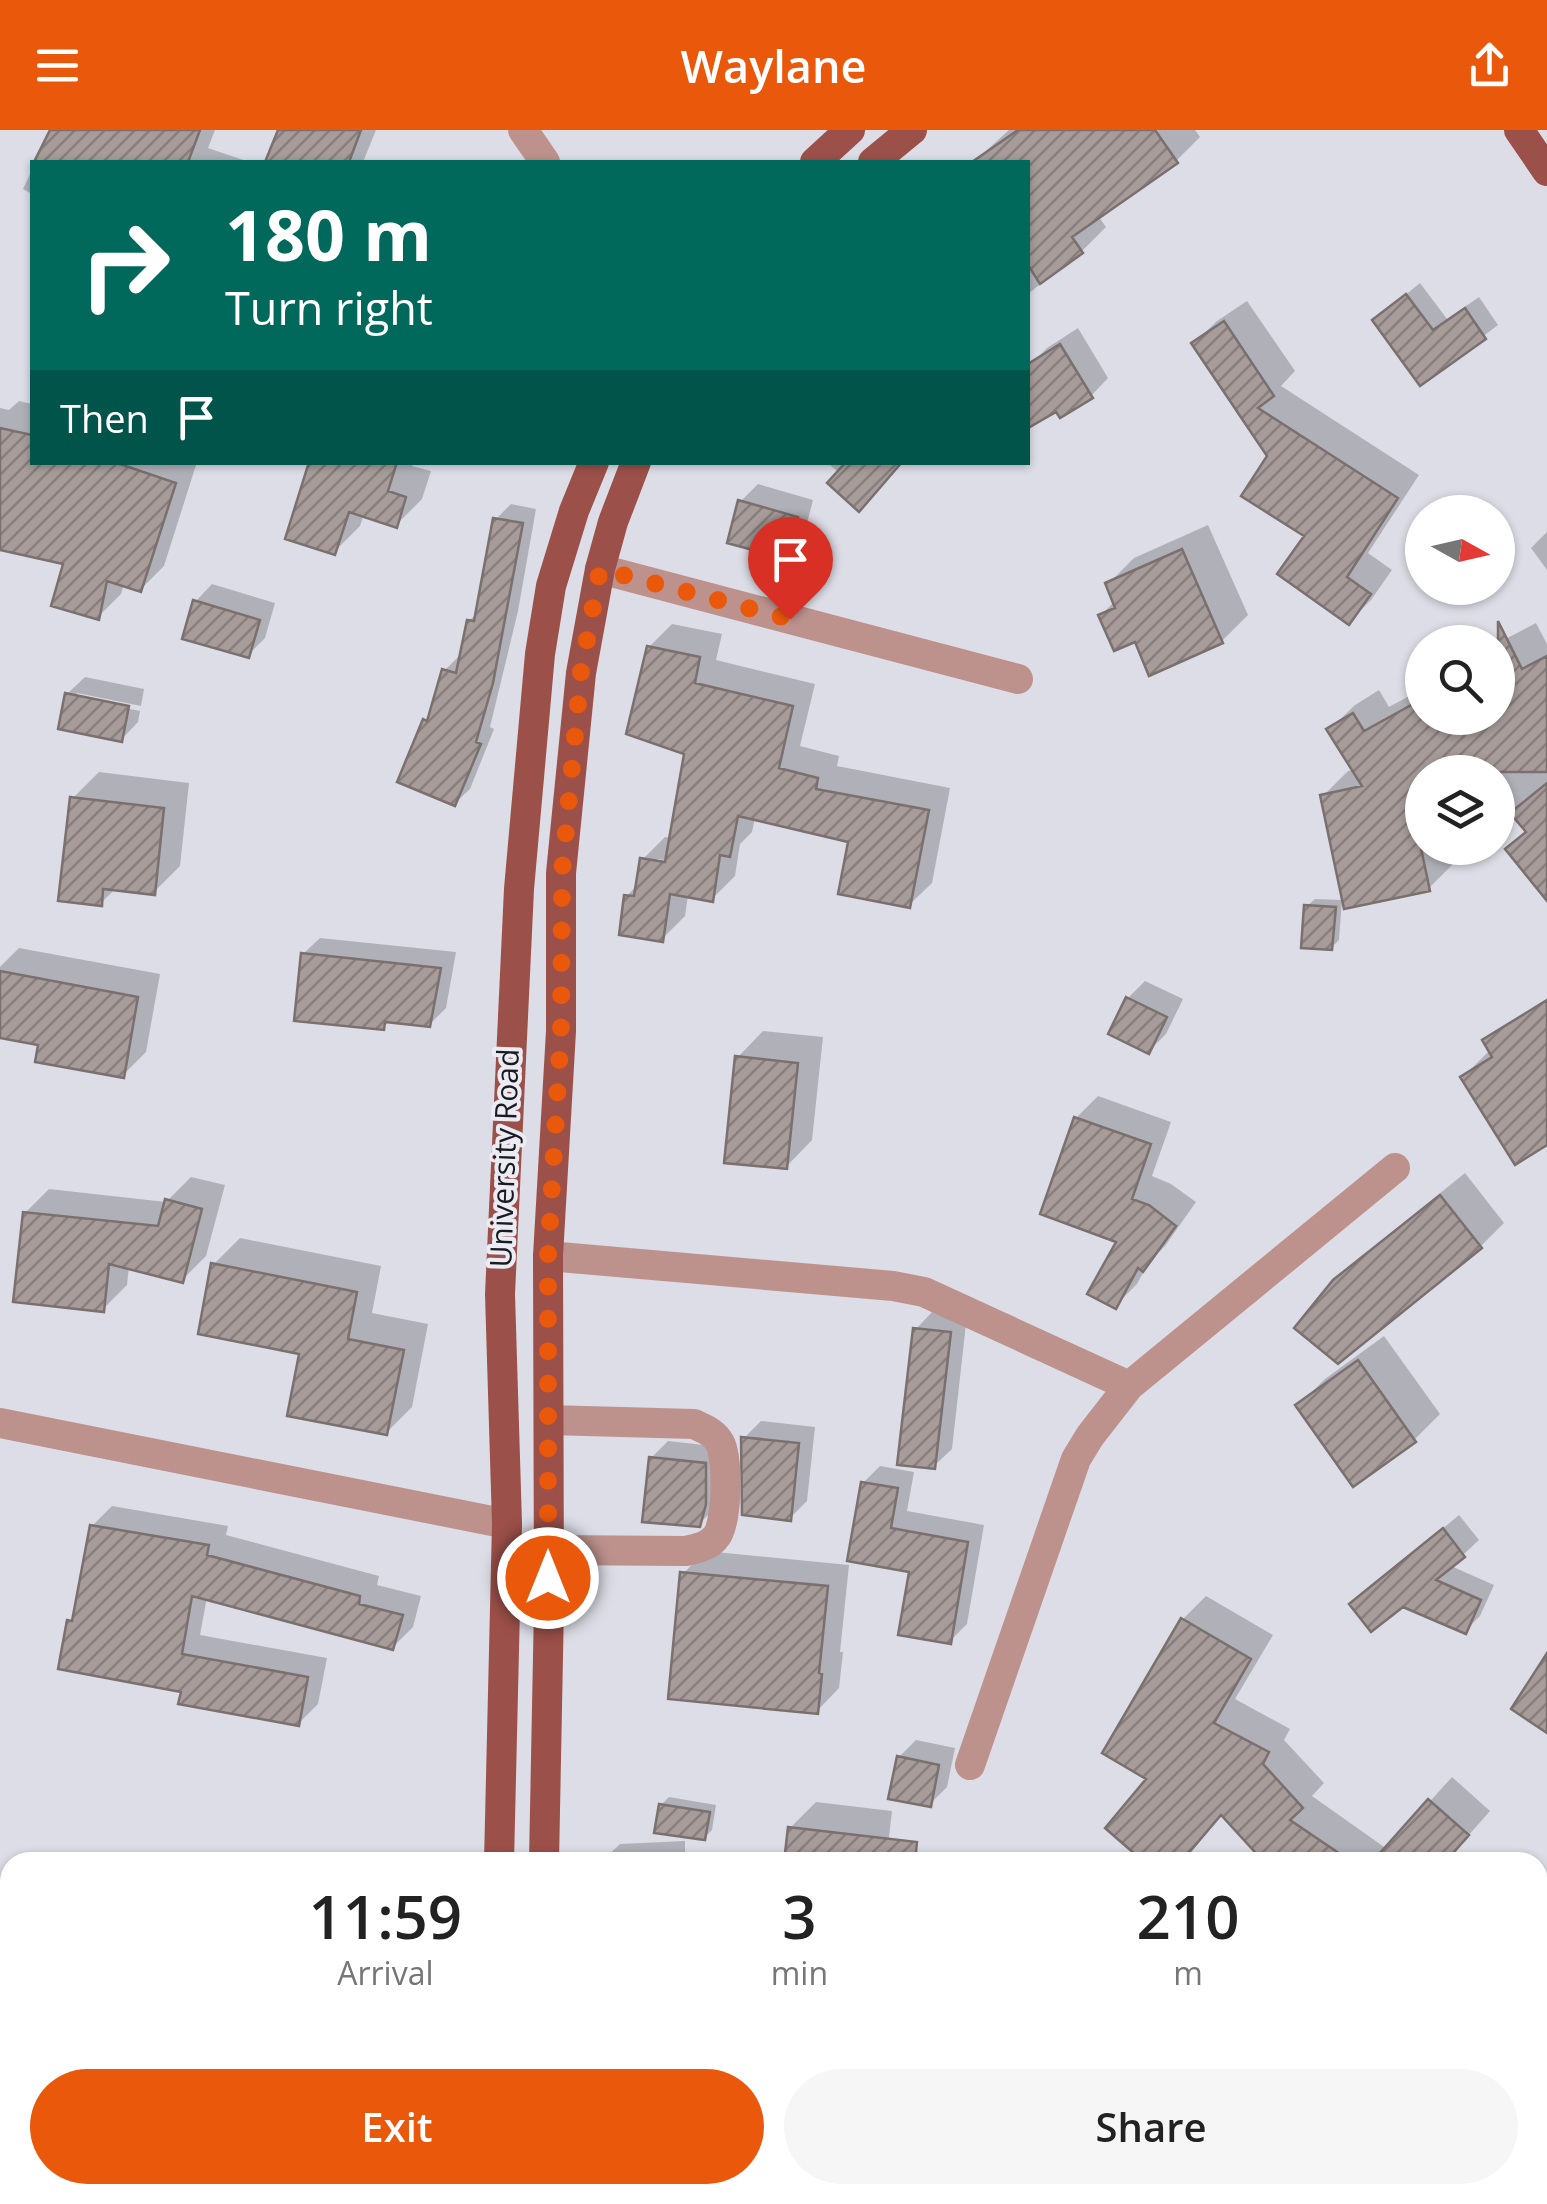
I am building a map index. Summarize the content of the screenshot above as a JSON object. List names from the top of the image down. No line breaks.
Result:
{"streets":{"main road":["University Road"]},"north":"right","page":{"header":"Waylane","turn":["180 m","Turn right"],"then":"Then","eta":["11:59","Arrival","3","min","210","m"],"buttons":["Exit","Share"]}}
